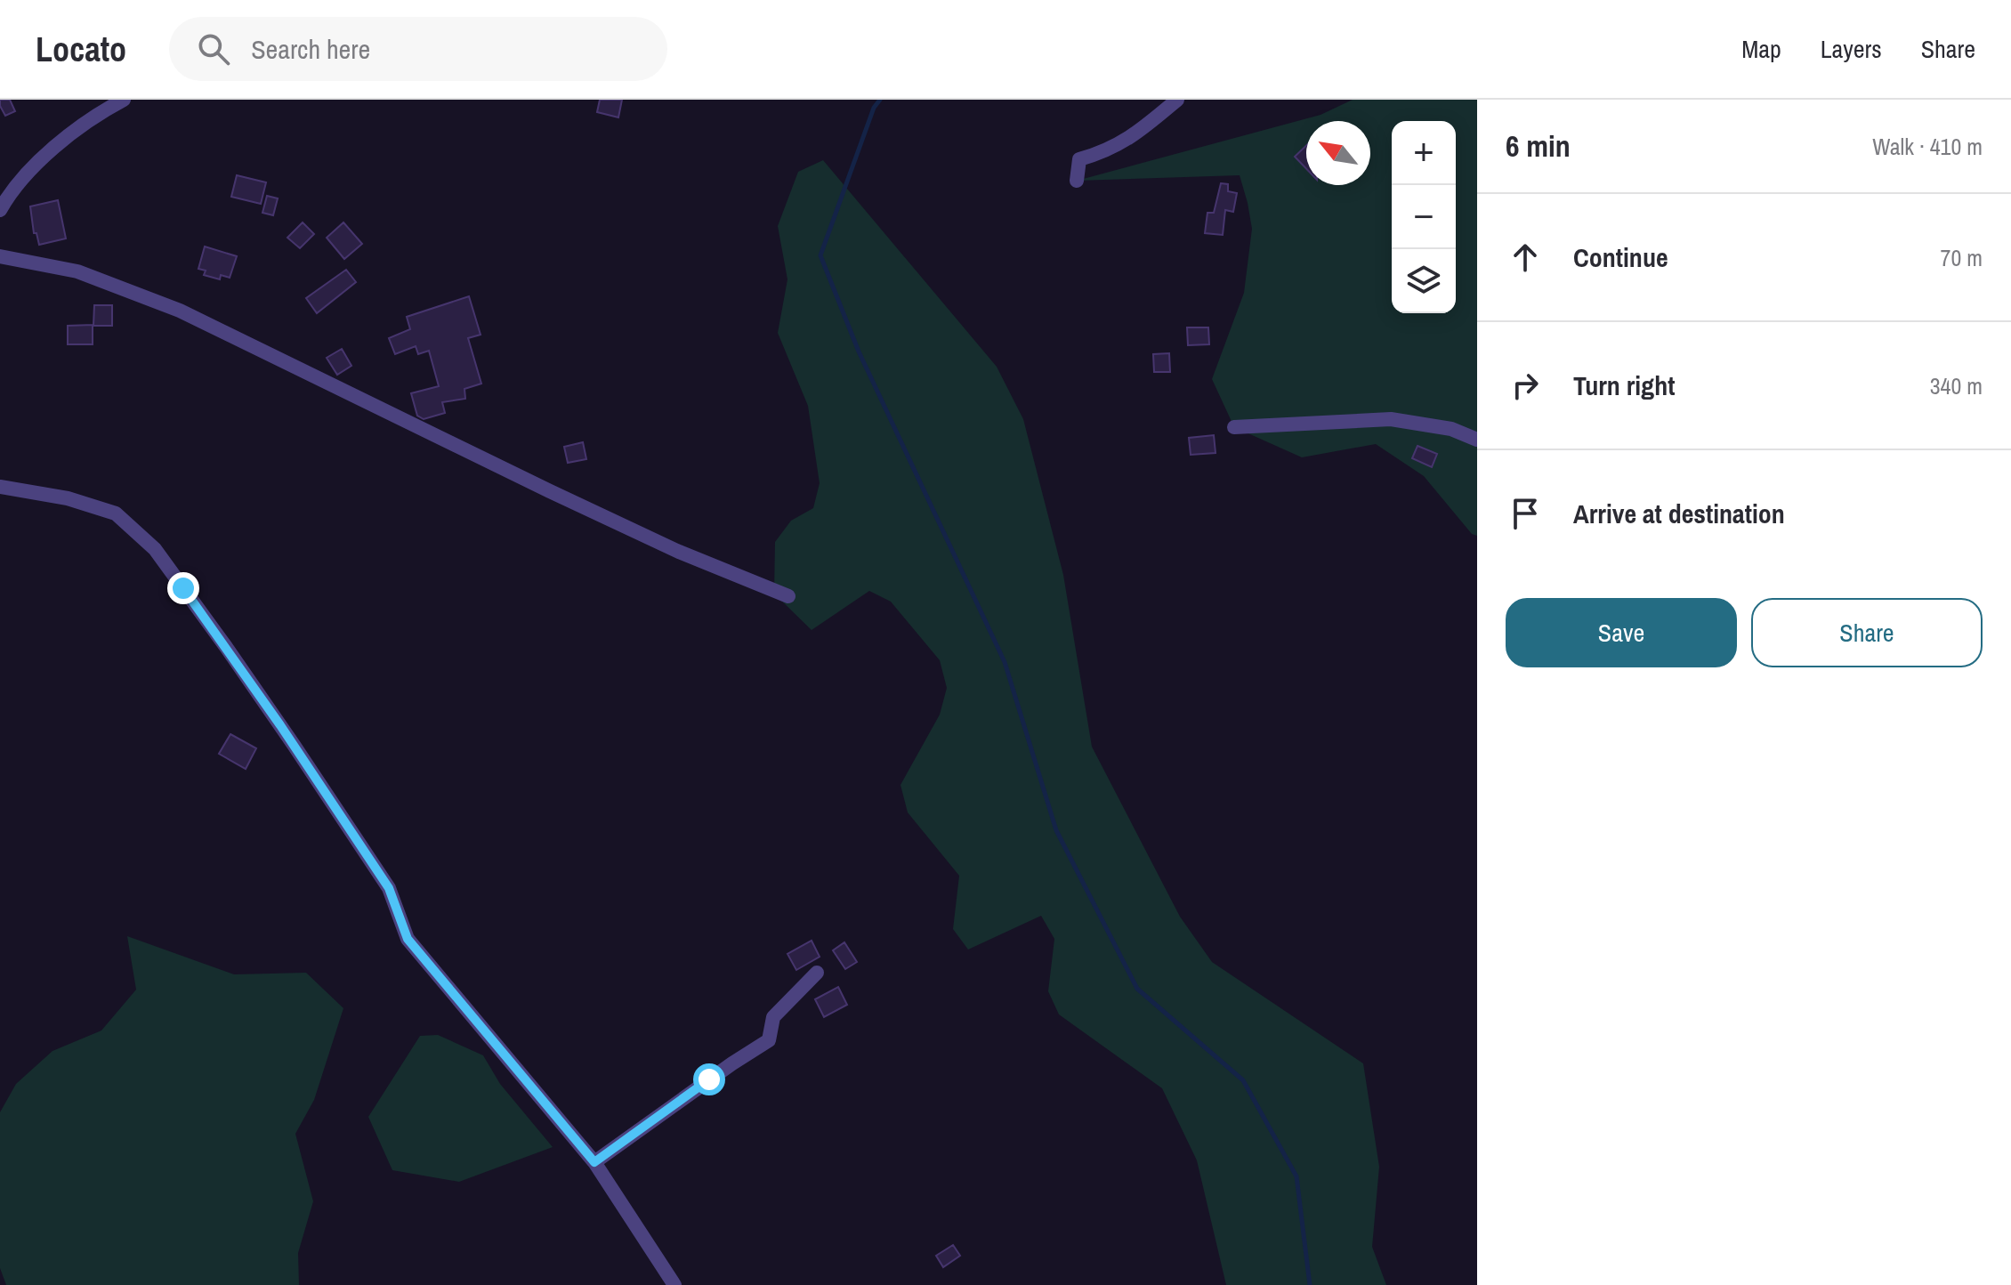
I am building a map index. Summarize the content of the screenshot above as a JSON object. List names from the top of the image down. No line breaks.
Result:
{"north":"top left","page":{"header":"Locato","search":"Search here","nav":["Map","Layers","Share"],"heading":["6 min","Walk · 410 m"],"map_buttons":["+","−"],"list":[["Continue","70 m"],["Turn right","340 m"],"Arrive at destination"],"buttons":["Save","Share"]}}
